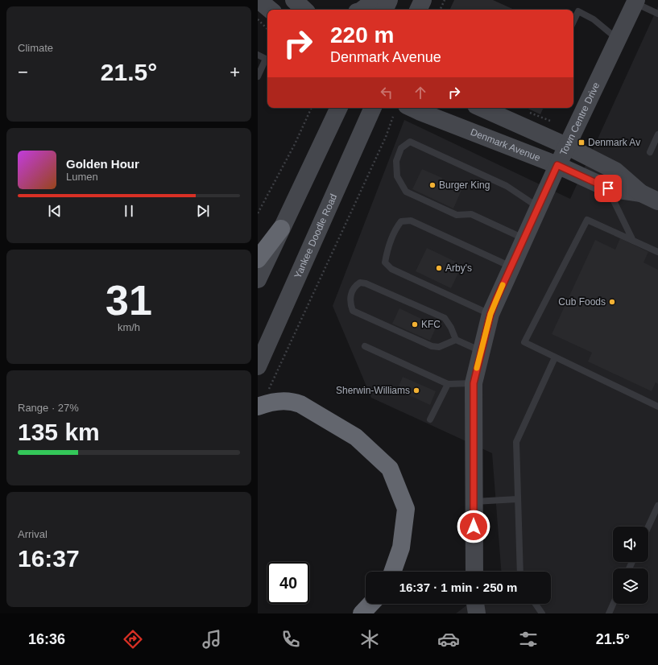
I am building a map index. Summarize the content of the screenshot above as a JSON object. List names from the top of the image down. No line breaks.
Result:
{"streets":{"street":["Town Centre Drive","Denmark Avenue","Yankee Doodle Road"]},"crossings":[["Town Centre Drive","Denmark Avenue"]],"places":{"transit":["Denmark Av"],"other":["Burger King","Arby's","Cub Foods","KFC","Sherwin-Williams"]},"page":{"tile":["Climate",["31","km/h"],["Range · 27%","135 km"],["Arrival","16:37"]],"turn":["220 m","Denmark Avenue"],"heat":["−","21.5°","+"],"song":["Golden Hour","Lumen"],"limit":"40","trip":"16:37 · 1 min · 250 m","tabs":["16:36","21.5°"]}}
